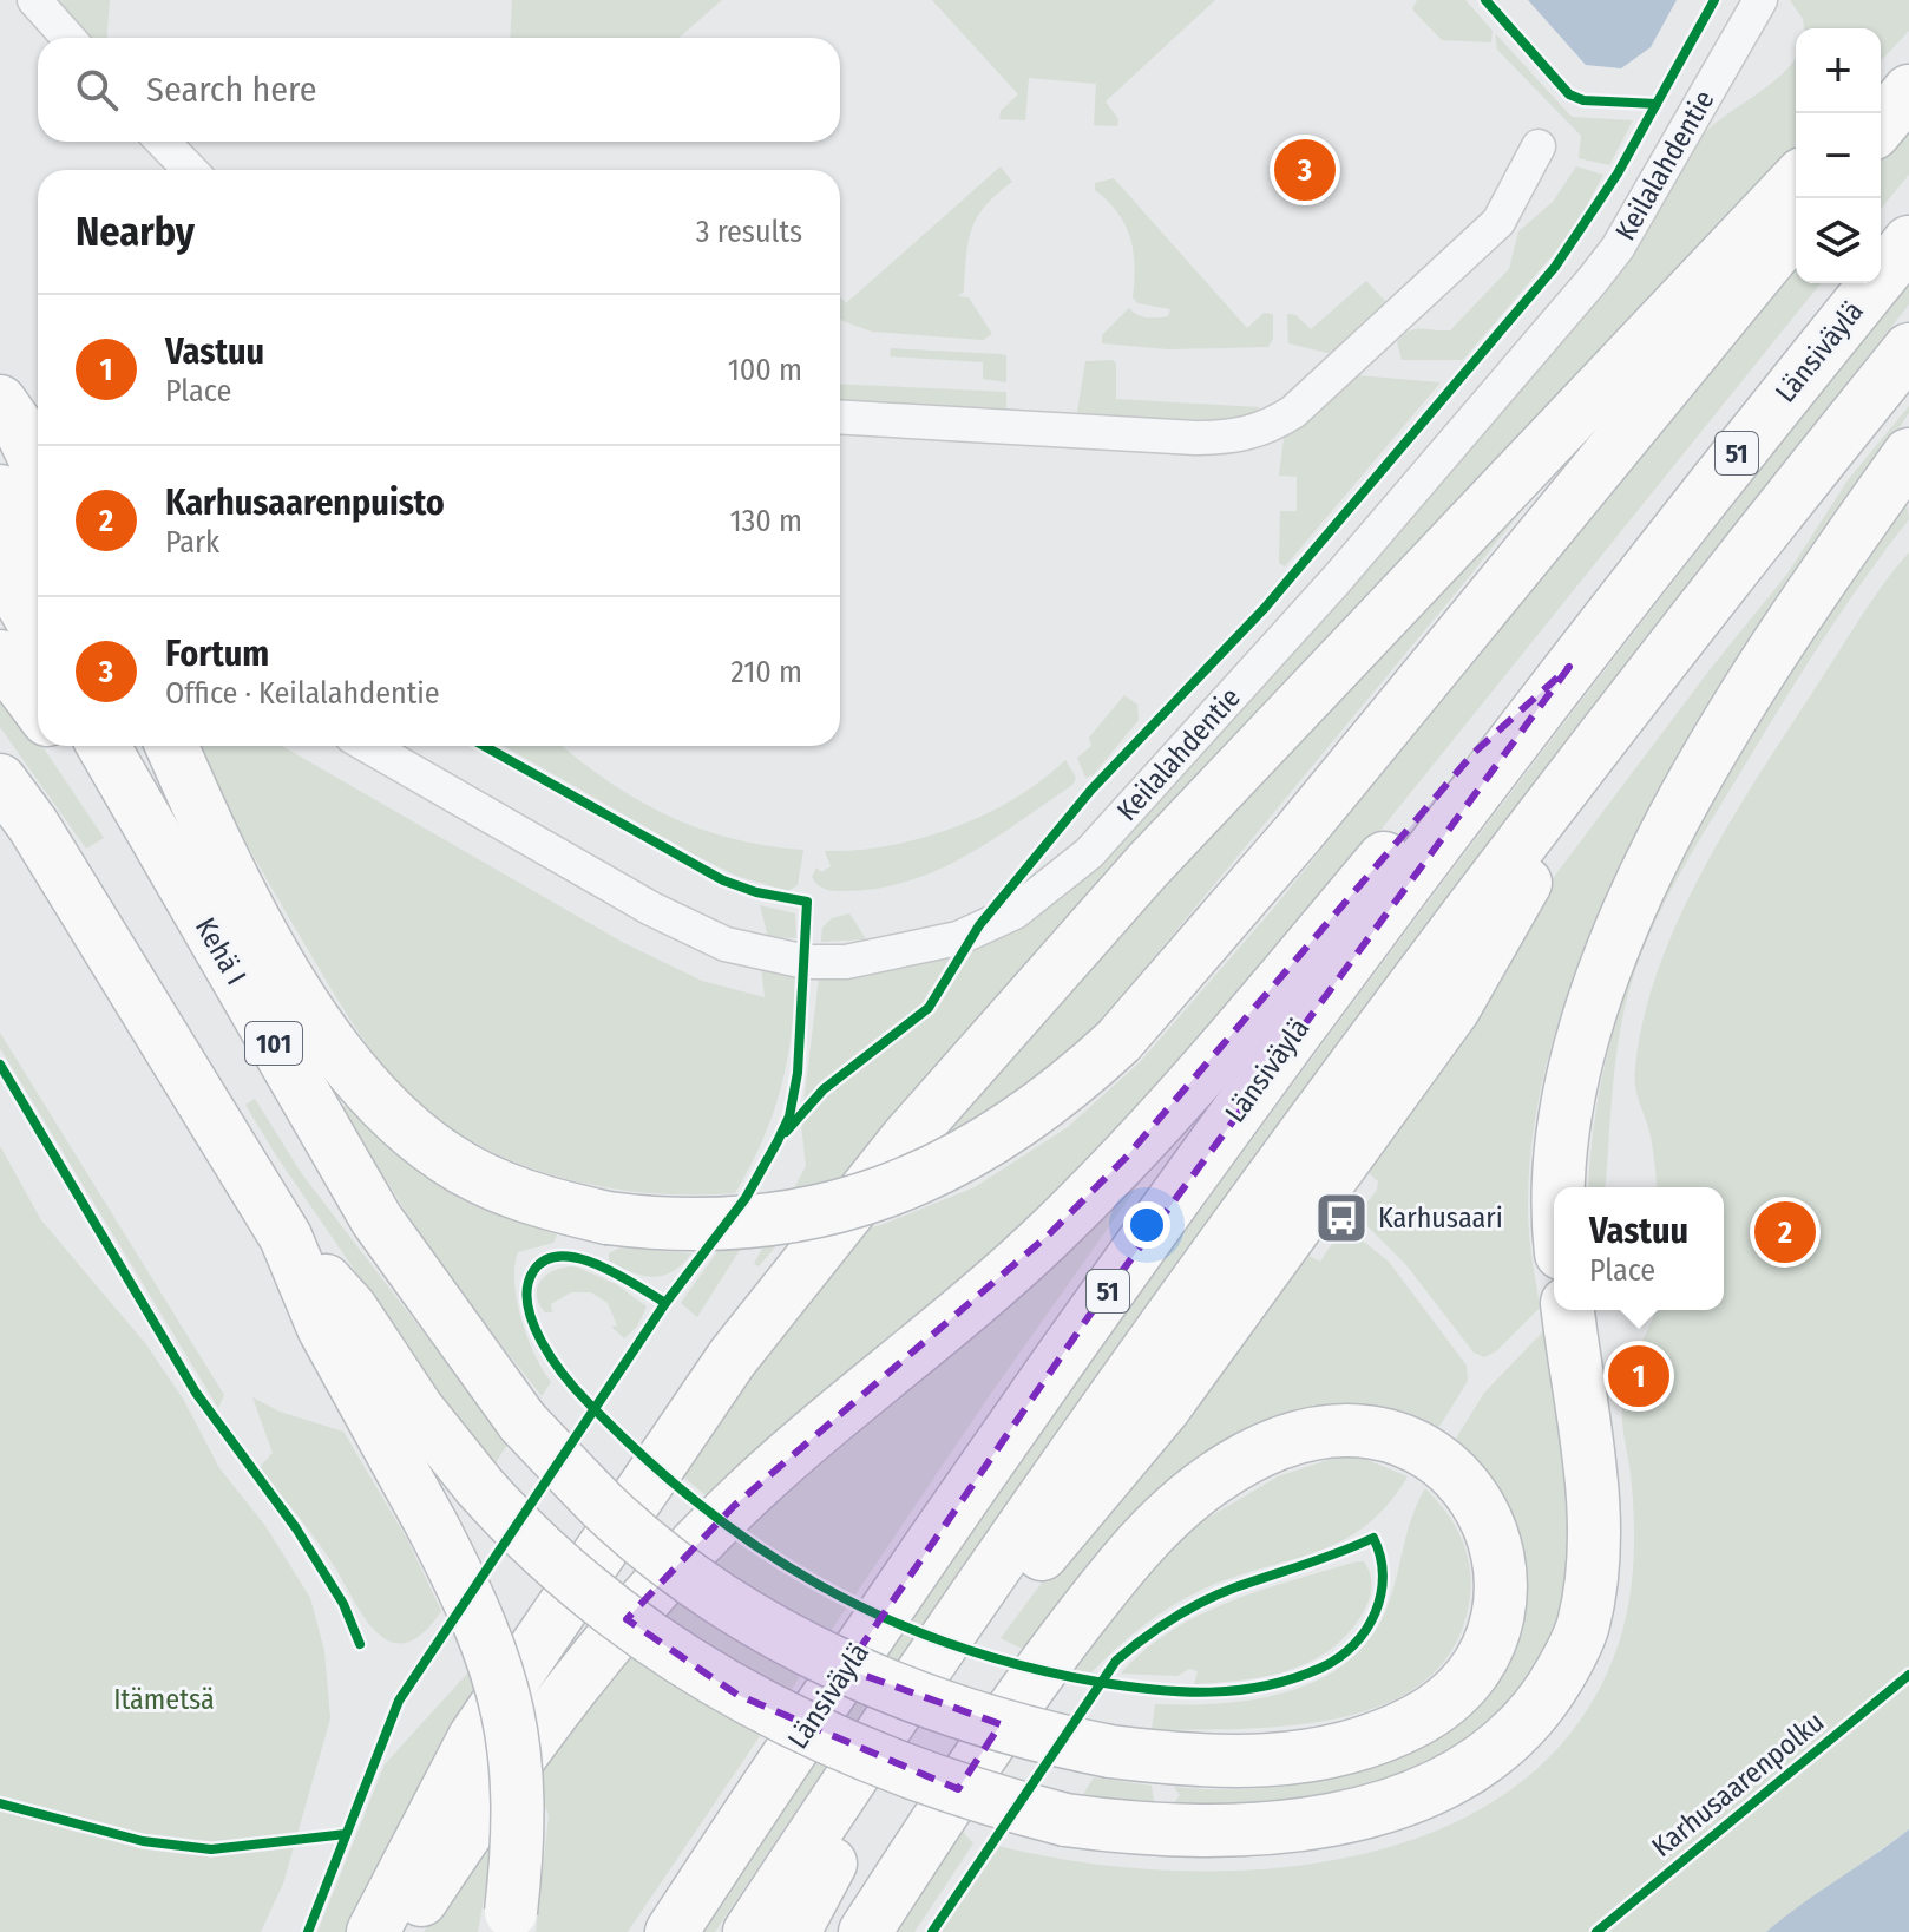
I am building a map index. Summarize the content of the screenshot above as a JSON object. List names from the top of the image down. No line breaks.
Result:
{"streets":{"highway":["Länsiväylä","51","Kehä I","101"],"street":["Keilalahdentie"],"cycle path":["Karhusaarenpolku"]},"parks":["Itämetsä"],"places":{"bus stop":["Karhusaari"]},"page":{"map_buttons":["+","−"],"search":"Search here","pins":["3","2","1"],"heading":["Nearby","3 results"],"list":[{"mark":"1","name":"Vastuu","note":"Place","value":"100 m"},{"mark":"2","name":"Karhusaarenpuisto","note":"Park","value":"130 m"},{"mark":"3","name":"Fortum","note":"Office · Keilalahdentie","value":"210 m"}],"popup":["Vastuu","Place"]}}
